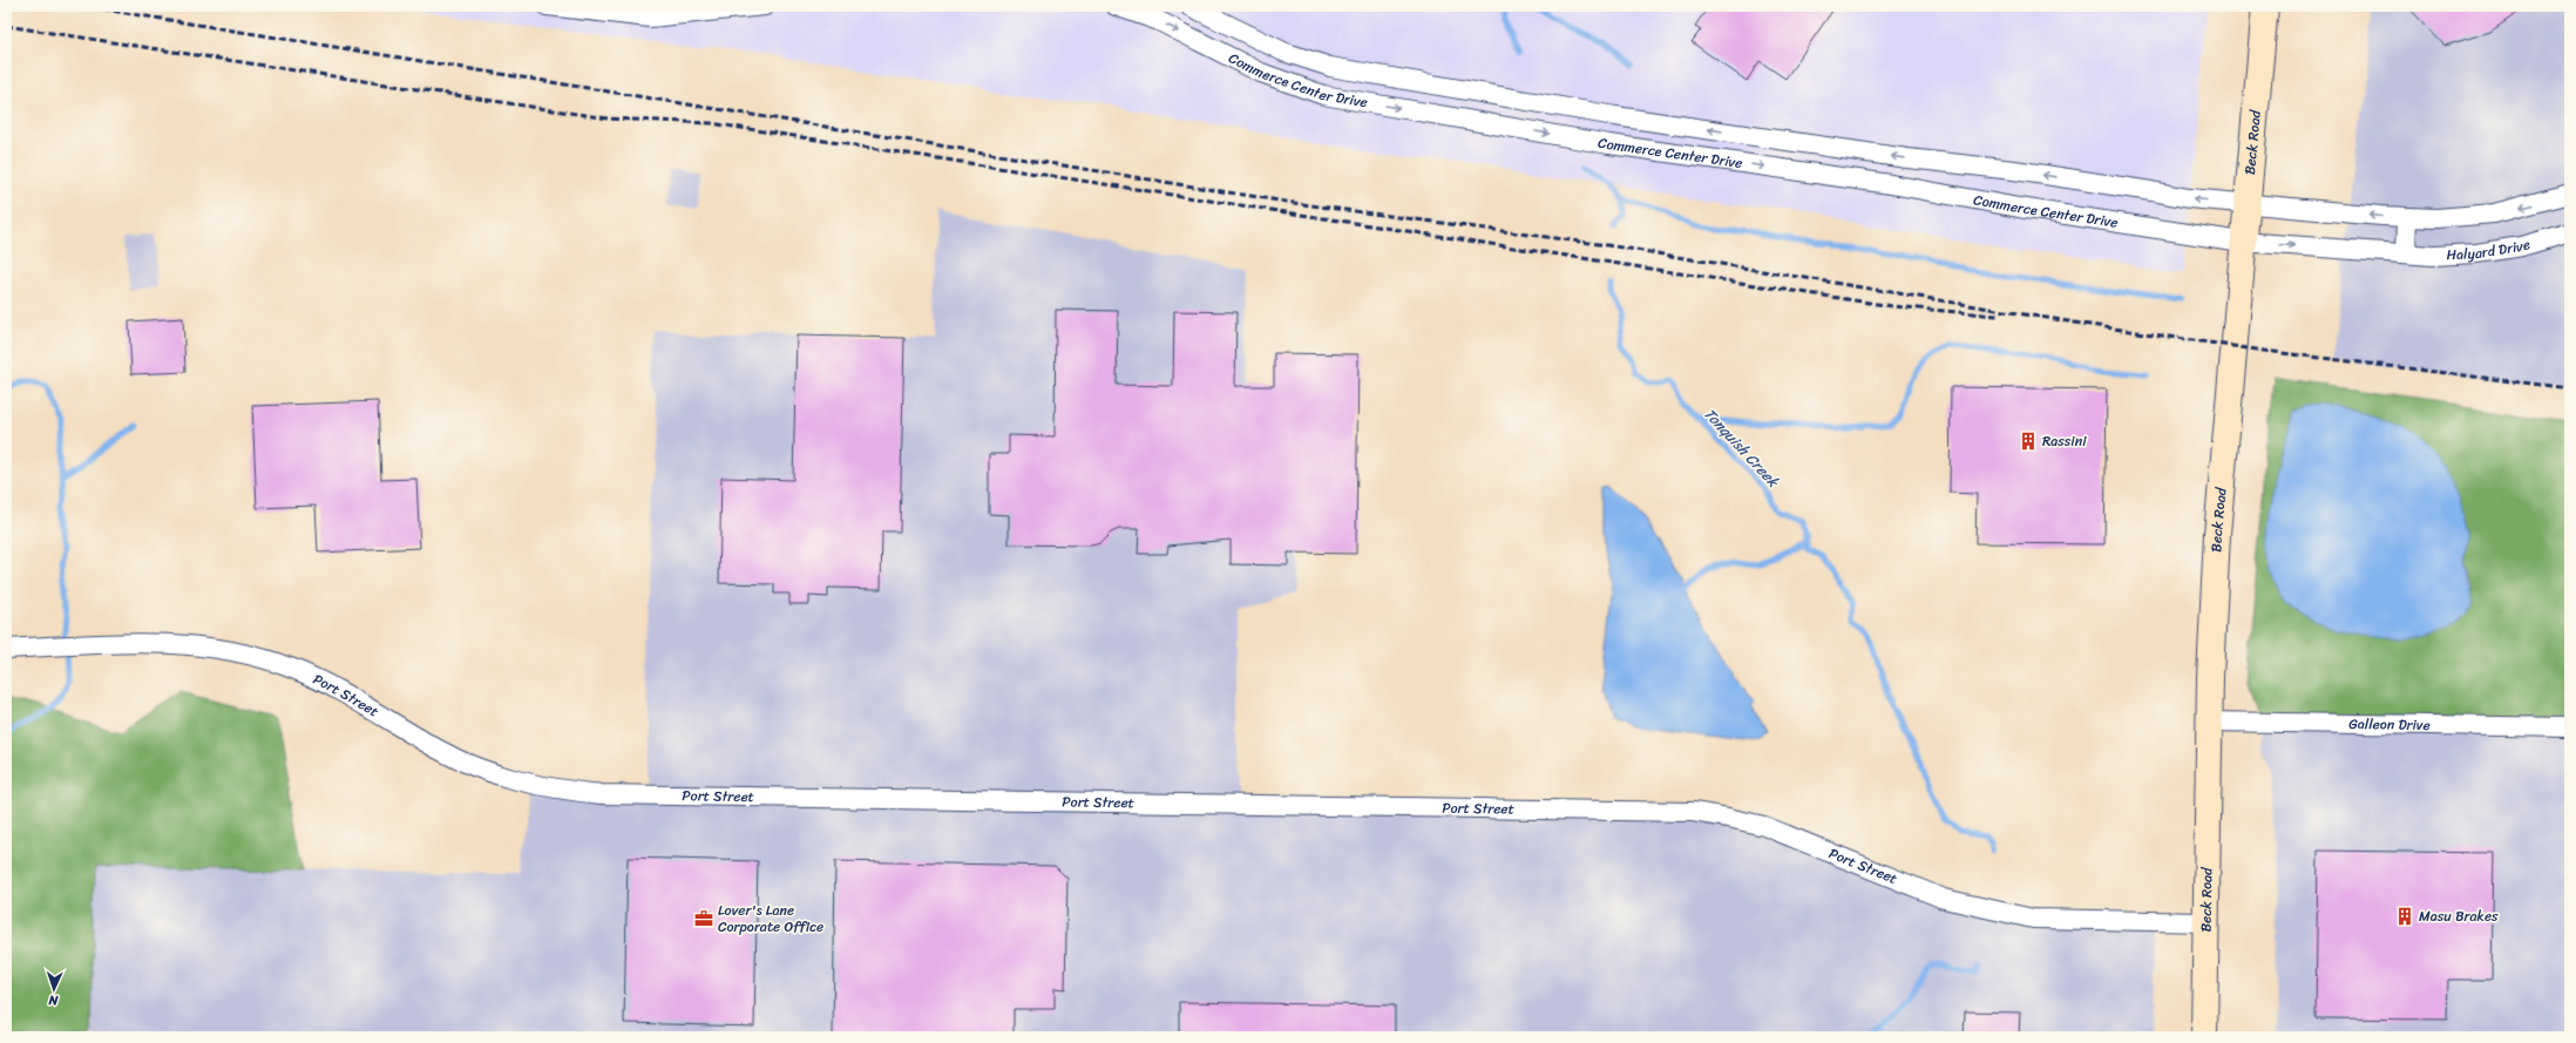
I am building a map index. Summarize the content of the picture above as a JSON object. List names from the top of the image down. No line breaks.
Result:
{"streets":{"main road":["Beck Road"],"street":["Commerce Center Drive","Halyard Drive","Port Street","Galleon Drive"]},"crossings":[["Commerce Center Drive","Beck Road"],["Commerce Center Drive","Halyard Drive"],["Beck Road","Halyard Drive"],["Beck Road","Port Street"],["Beck Road","Galleon Drive"]],"water":["Tonquish Creek"],"places":{"building":["Rassini","Masu Brakes"],"office":["Lover's Lane Corporate Office"]},"north":"bottom"}
